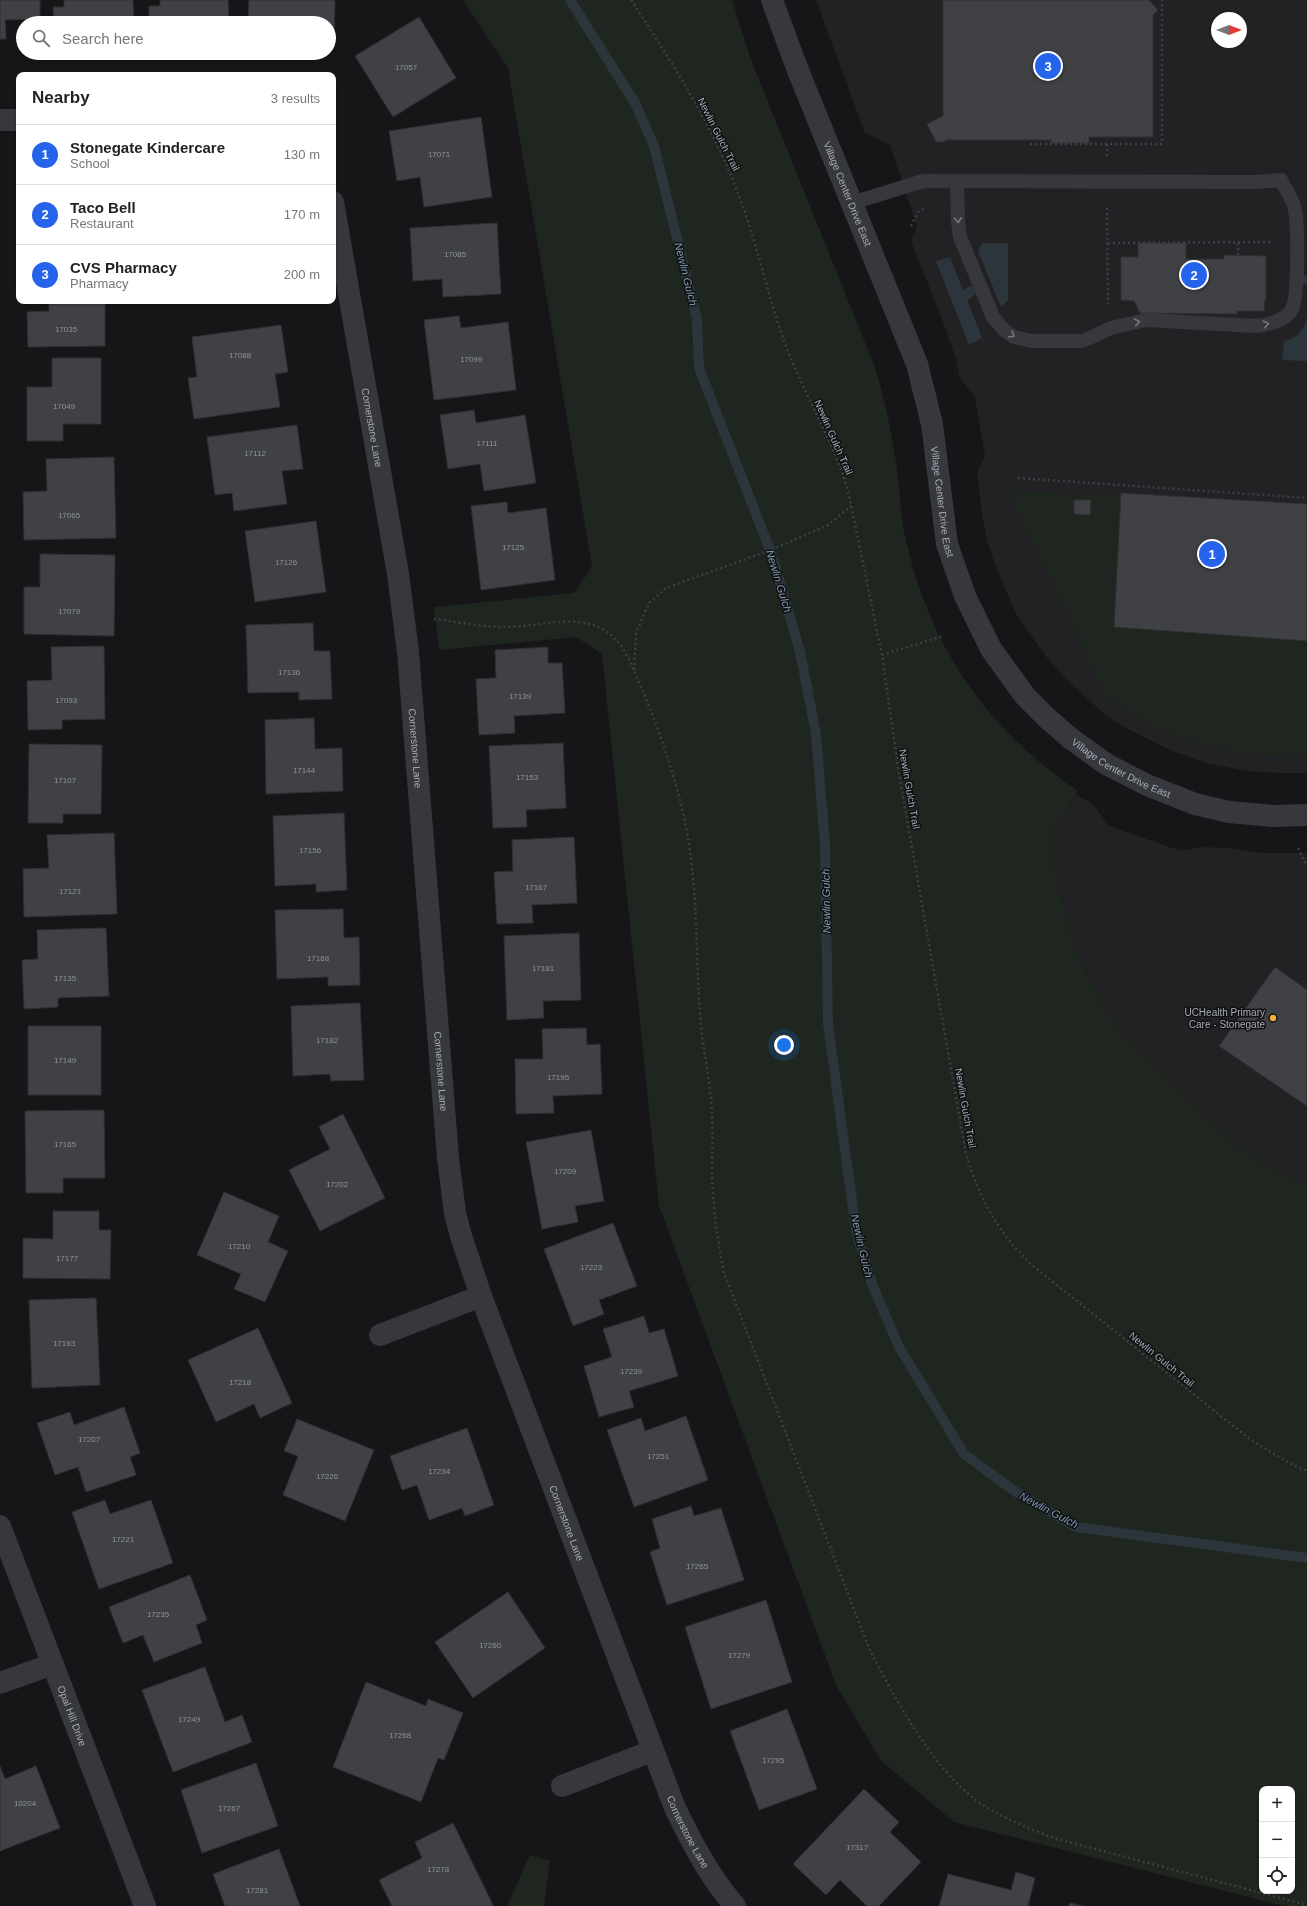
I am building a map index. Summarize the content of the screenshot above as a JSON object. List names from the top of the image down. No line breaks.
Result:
{"streets":{"street":["Village Center Drive East","Cornerstone Lane","Opal Hill Drive"],"path":["Newlin Gulch Trail"]},"water":["Newlin Gulch"],"places":["UCHealth Primary Care - Stonegate"],"house_numbers":["17057","17071","17085","17035","17088","17099","17049","17111","17112","17065","17125","17126","17079","17136","17139","17093","17144","17153","17107","17156","17167","17121","17168","17181","17135","17182","17149","17195","17165","17209","17202","17210","17177","17223","17193","17239","17218","17207","17251","17234","17226","17221","17265","17235","17260","17279","17249","17268","17295","10204","17267","17317","17278","17281"],"north":"right","page":{"search":"Search here","pins":["3","2","1"],"heading":["Nearby","3 results"],"list":[{"mark":"1","name":"Stonegate Kindercare","note":"School","value":"130 m"},{"mark":"2","name":"Taco Bell","note":"Restaurant","value":"170 m"},{"mark":"3","name":"CVS Pharmacy","note":"Pharmacy","value":"200 m"}],"map_buttons":["+","−"]}}
